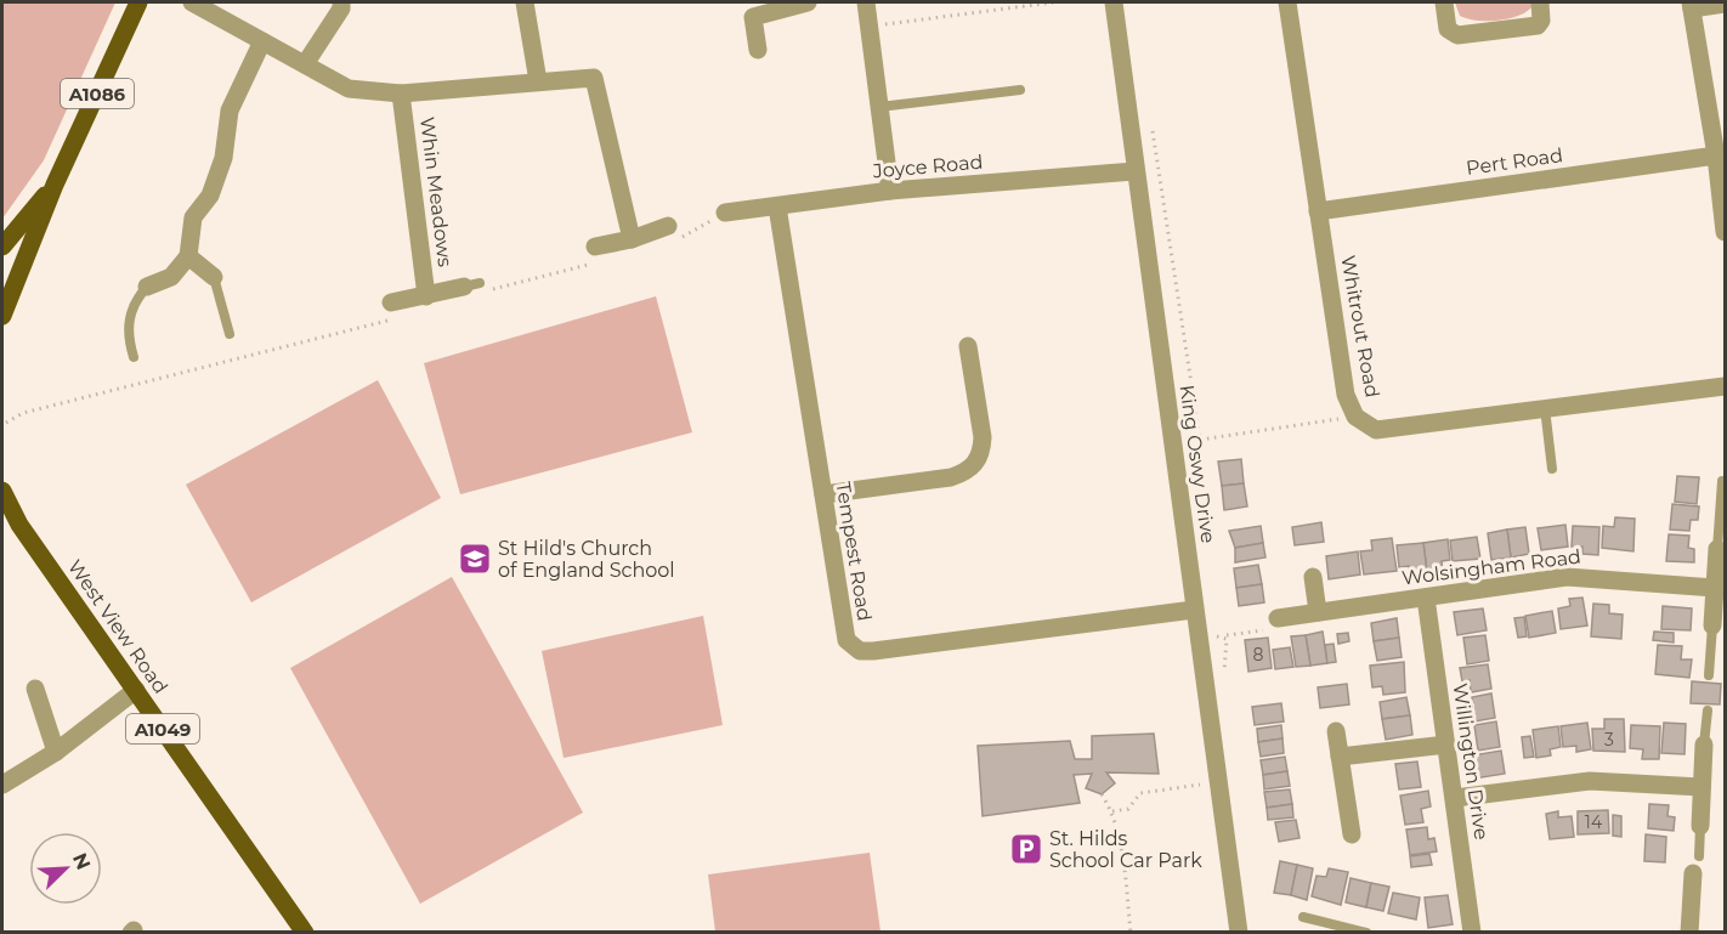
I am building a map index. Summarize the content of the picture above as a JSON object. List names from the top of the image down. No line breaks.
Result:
{"streets":{"main road":["A1086","West View Road","A1049"],"street":["Pert Road","Joyce Road","Whin Meadows","Whitrout Road","King Oswy Drive","Tempest Road","Wolsingham Road","Willington Drive"]},"crossings":[["Pert Road","Whitrout Road"],["Joyce Road","King Oswy Drive"],["Joyce Road","Tempest Road"],["King Oswy Drive","Tempest Road"],["Wolsingham Road","Willington Drive"]],"places":{"school or university":["St Hild's Church of England School"],"parking":["St. Hilds School Car Park"]},"house_numbers":["8","3","14"],"north":"top right"}
